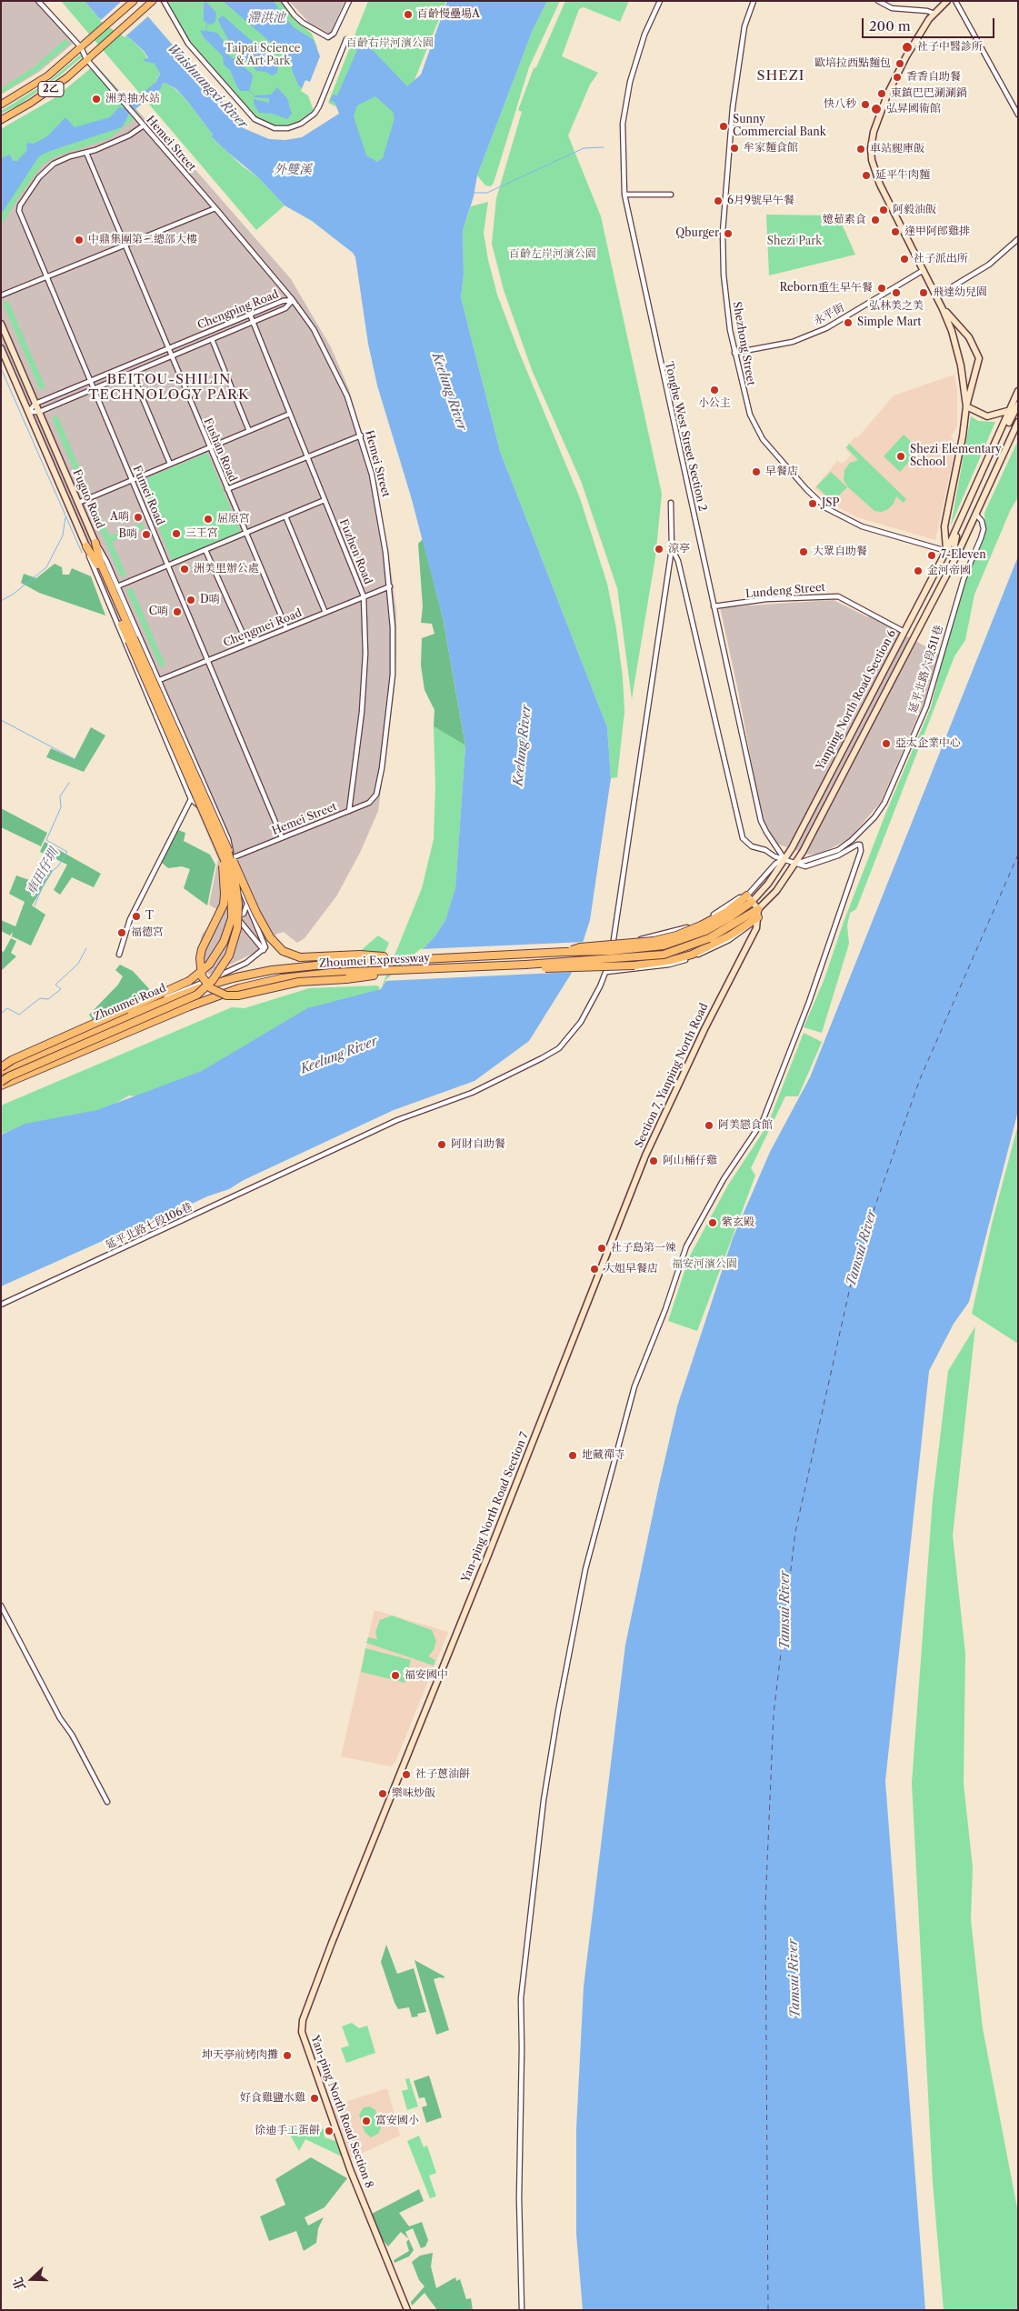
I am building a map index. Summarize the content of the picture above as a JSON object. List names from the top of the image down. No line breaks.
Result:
{"streets":{"highway":["Zhoumei Expressway"],"main road":["2乙"],"street":["Hemei Street","Chengping Road","永平街","Shezhong Street","Tonghe West Street Section 2","Fushan Road","Fumei Road","Fuguo Road","Fuzhen Road","Lundeng Street","Chengmei Road","延平北路六段511巷","Yanping North Road Section 6","Zhoumei Road","Section 7, Yanping North Road","延平北路七段106巷","Yan-ping North Road Section 8"]},"crossings":[["2乙","Hemei Street"],["Hemei Street","Chengping Road"],["Hemei Street","Fumei Road"],["Hemei Street","Fuzhen Road"],["Hemei Street","Chengmei Road"],["Chengping Road","Fushan Road"],["Chengping Road","Fumei Road"],["Chengping Road","Fuguo Road"],["Chengping Road","Fuzhen Road"],["永平街","Shezhong Street"],["Shezhong Street","Yanping North Road Section 6"],["Tonghe West Street Section 2","Lundeng Street"],["Tonghe West Street Section 2","Yanping North Road Section 6"],["Fushan Road","Fumei Road"],["Fushan Road","Chengmei Road"],["Fumei Road","Chengmei Road"],["Fuguo Road","Chengmei Road"],["Fuzhen Road","Chengmei Road"],["Lundeng Street","Yanping North Road Section 6"],["延平北路六段511巷","Yanping North Road Section 6"],["Zhoumei Expressway","Zhoumei Road"],["Zhoumei Expressway","Section 7, Yanping North Road"],["Section 7, Yanping North Road","Yan-ping North Road Section 8"]],"districts":["SHEZI","BEITOU-SHILIN TECHNOLOGY PARK"],"water":["滯洪池","Waishuangxi River","外雙溪","Keelung River","車田仔圳","Tamsui River"],"parks":["百齡右岸河濱公園","Taipai Science & Art Park","Shezi Park","百齡左岸河濱公園","福安河濱公園"],"places":["百齡慢壘場A","社子中醫診所","歐培拉西點麵包","香香自助餐","東鎮巴巴涮涮鍋","洲美抽水站","快八秒","弘昇國術館","Sunny Commercial Bank","牟家麵食館","車站腿庫飯","延平牛肉麵","6月9號早午餐","阿毅油飯","嬑茹素食","逢甲阿郎雞排","Qburger","中鼎集團第二總部大樓","社子派出所","Reborn重生早午餐","弘林美之美","飛達幼兒園","Simple Mart","小公主","Shezi Elementary School","早餐店","JSP","A哨","屈原宮","三王宮","B哨","涼亭","大眾自助餐","7-Eleven","洲美里辦公處","金河帝國","D哨","C哨","亞太企業中心","T","福德宮","阿美戀食館","阿財自助餐","阿山桶仔雞","紫玄殿","社子島第一辣","大姐早餐店","地藏禪寺","福安國中","社子蔥油餅","樂味炒飯","坤天亭前烤肉攤","好食雞鹽水雞","富安國小","徐迪手工蛋餅"],"scale_bar":"200 m","north":"left"}
